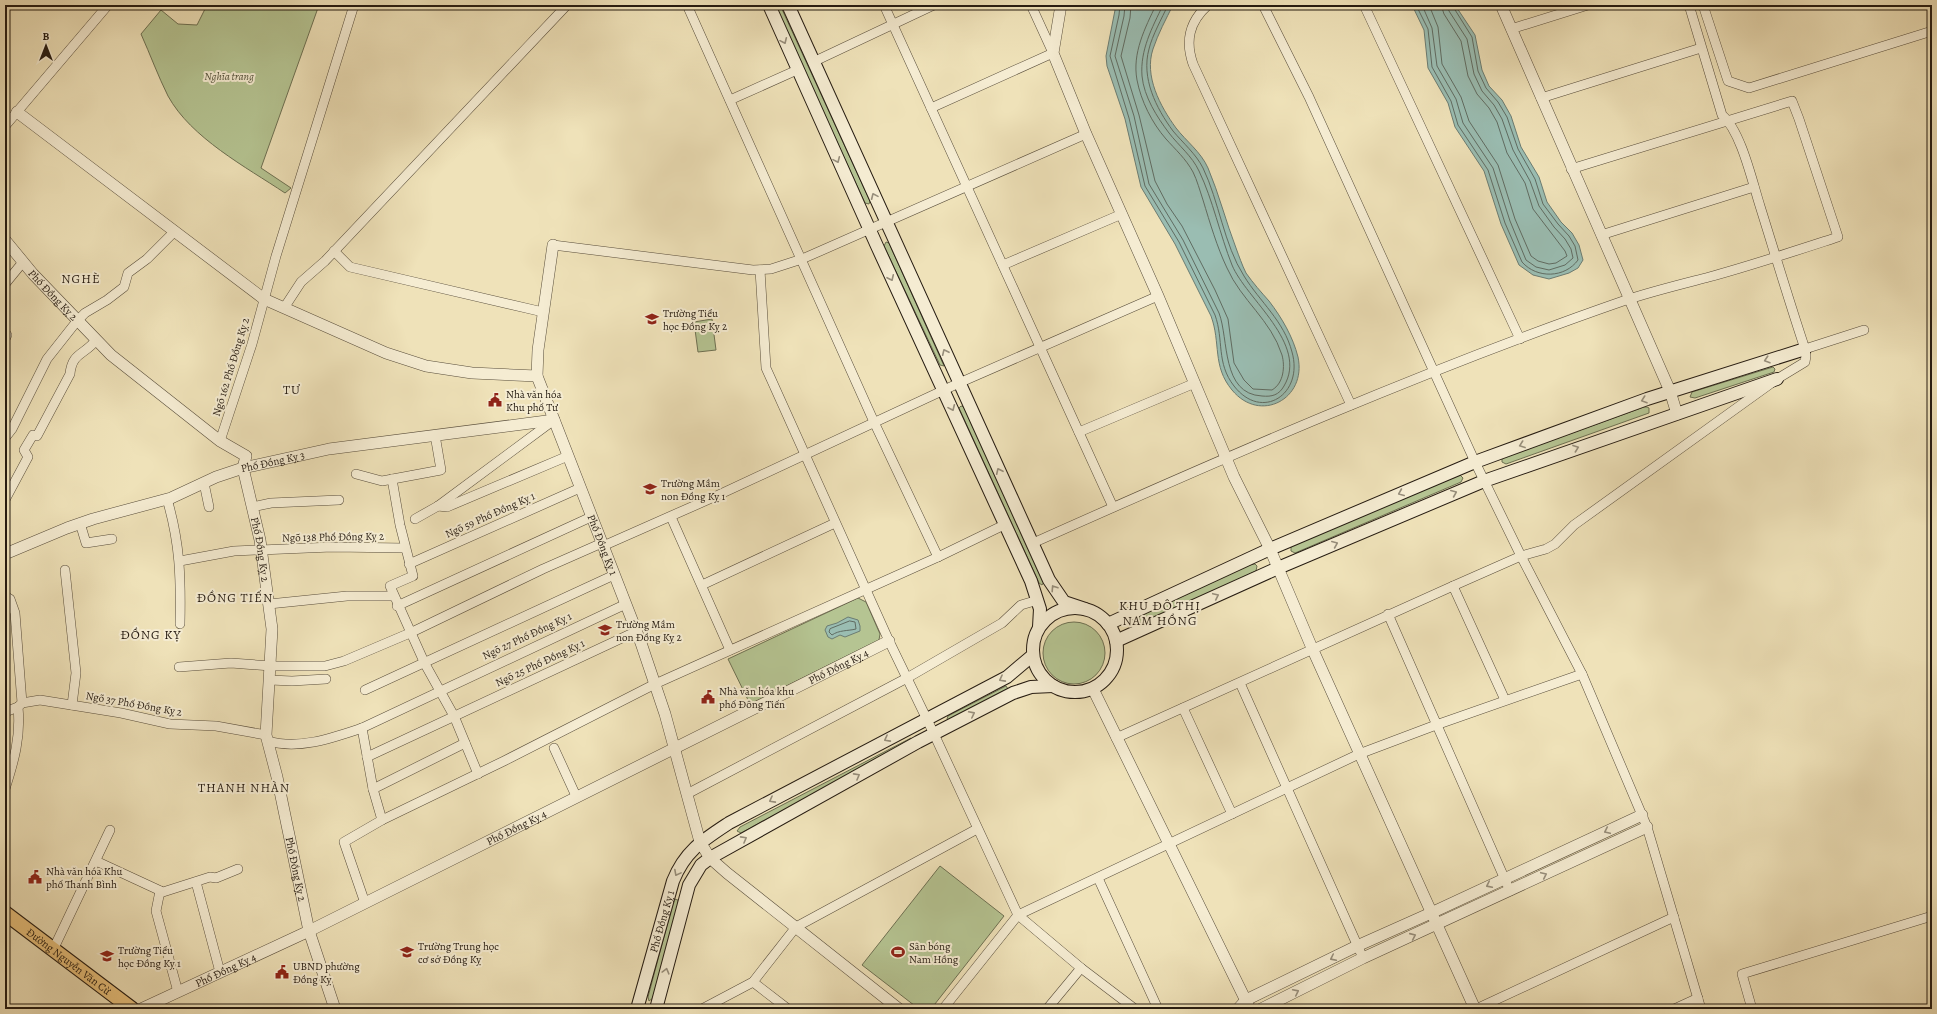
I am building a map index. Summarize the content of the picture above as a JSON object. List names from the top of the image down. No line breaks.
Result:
{"streets":{"main road":["Phố Đồng Kỵ 1","Đường Nguyễn Văn Cừ"],"street":["Phố Đồng Kỵ 2","Ngõ 162 Phố Đồng Kỵ 2","Phố Đồng Kỵ 3","Ngõ 59 Phố Đồng Kỵ 1","Ngõ 138 Phố Đồng Kỵ 2","Ngõ 27 Phố Đồng Kỵ 1","Ngõ 25 Phố Đồng Kỵ 1","Phố Đồng Kỵ 4","Ngõ 37 Phố Đồng Kỵ 2"]},"crossings":[["Phố Đồng Kỵ 2","Ngõ 162 Phố Đồng Kỵ 2"],["Phố Đồng Kỵ 2","Phố Đồng Kỵ 3"],["Phố Đồng Kỵ 2","Ngõ 138 Phố Đồng Kỵ 2"],["Phố Đồng Kỵ 2","Phố Đồng Kỵ 4"],["Phố Đồng Kỵ 2","Ngõ 37 Phố Đồng Kỵ 2"],["Phố Đồng Kỵ 3","Phố Đồng Kỵ 1"],["Ngõ 59 Phố Đồng Kỵ 1","Phố Đồng Kỵ 1"],["Phố Đồng Kỵ 1","Ngõ 27 Phố Đồng Kỵ 1"],["Phố Đồng Kỵ 1","Ngõ 25 Phố Đồng Kỵ 1"],["Phố Đồng Kỵ 1","Phố Đồng Kỵ 4"],["Ngõ 27 Phố Đồng Kỵ 1","Ngõ 37 Phố Đồng Kỵ 2"]],"districts":["NGHÈ","TƯ","ĐỒNG TIẾN","KHU ĐÔ THỊ NAM HỒNG","ĐỒNG KỴ","THANH NHÀN"],"parks":["Nghĩa trang"],"places":{"school or university":["Trường Tiểu học Đồng Kỵ 2","Trường Mầm non Đồng Kỵ 1","Trường Mầm non Đồng Kỵ 2","Trường Trung học cơ sở Đồng Kỵ","Trường Tiểu học Đồng Kỵ 1"],"public building":["Nhà văn hóa Khu phố Tư","Nhà văn hóa khu phố Đông Tiến","Nhà văn hóa Khu phố Thanh Bình","UBND phường Đồng Kỵ"],"sports":["Sân bóng Nam Hồng"]},"north":"top"}
